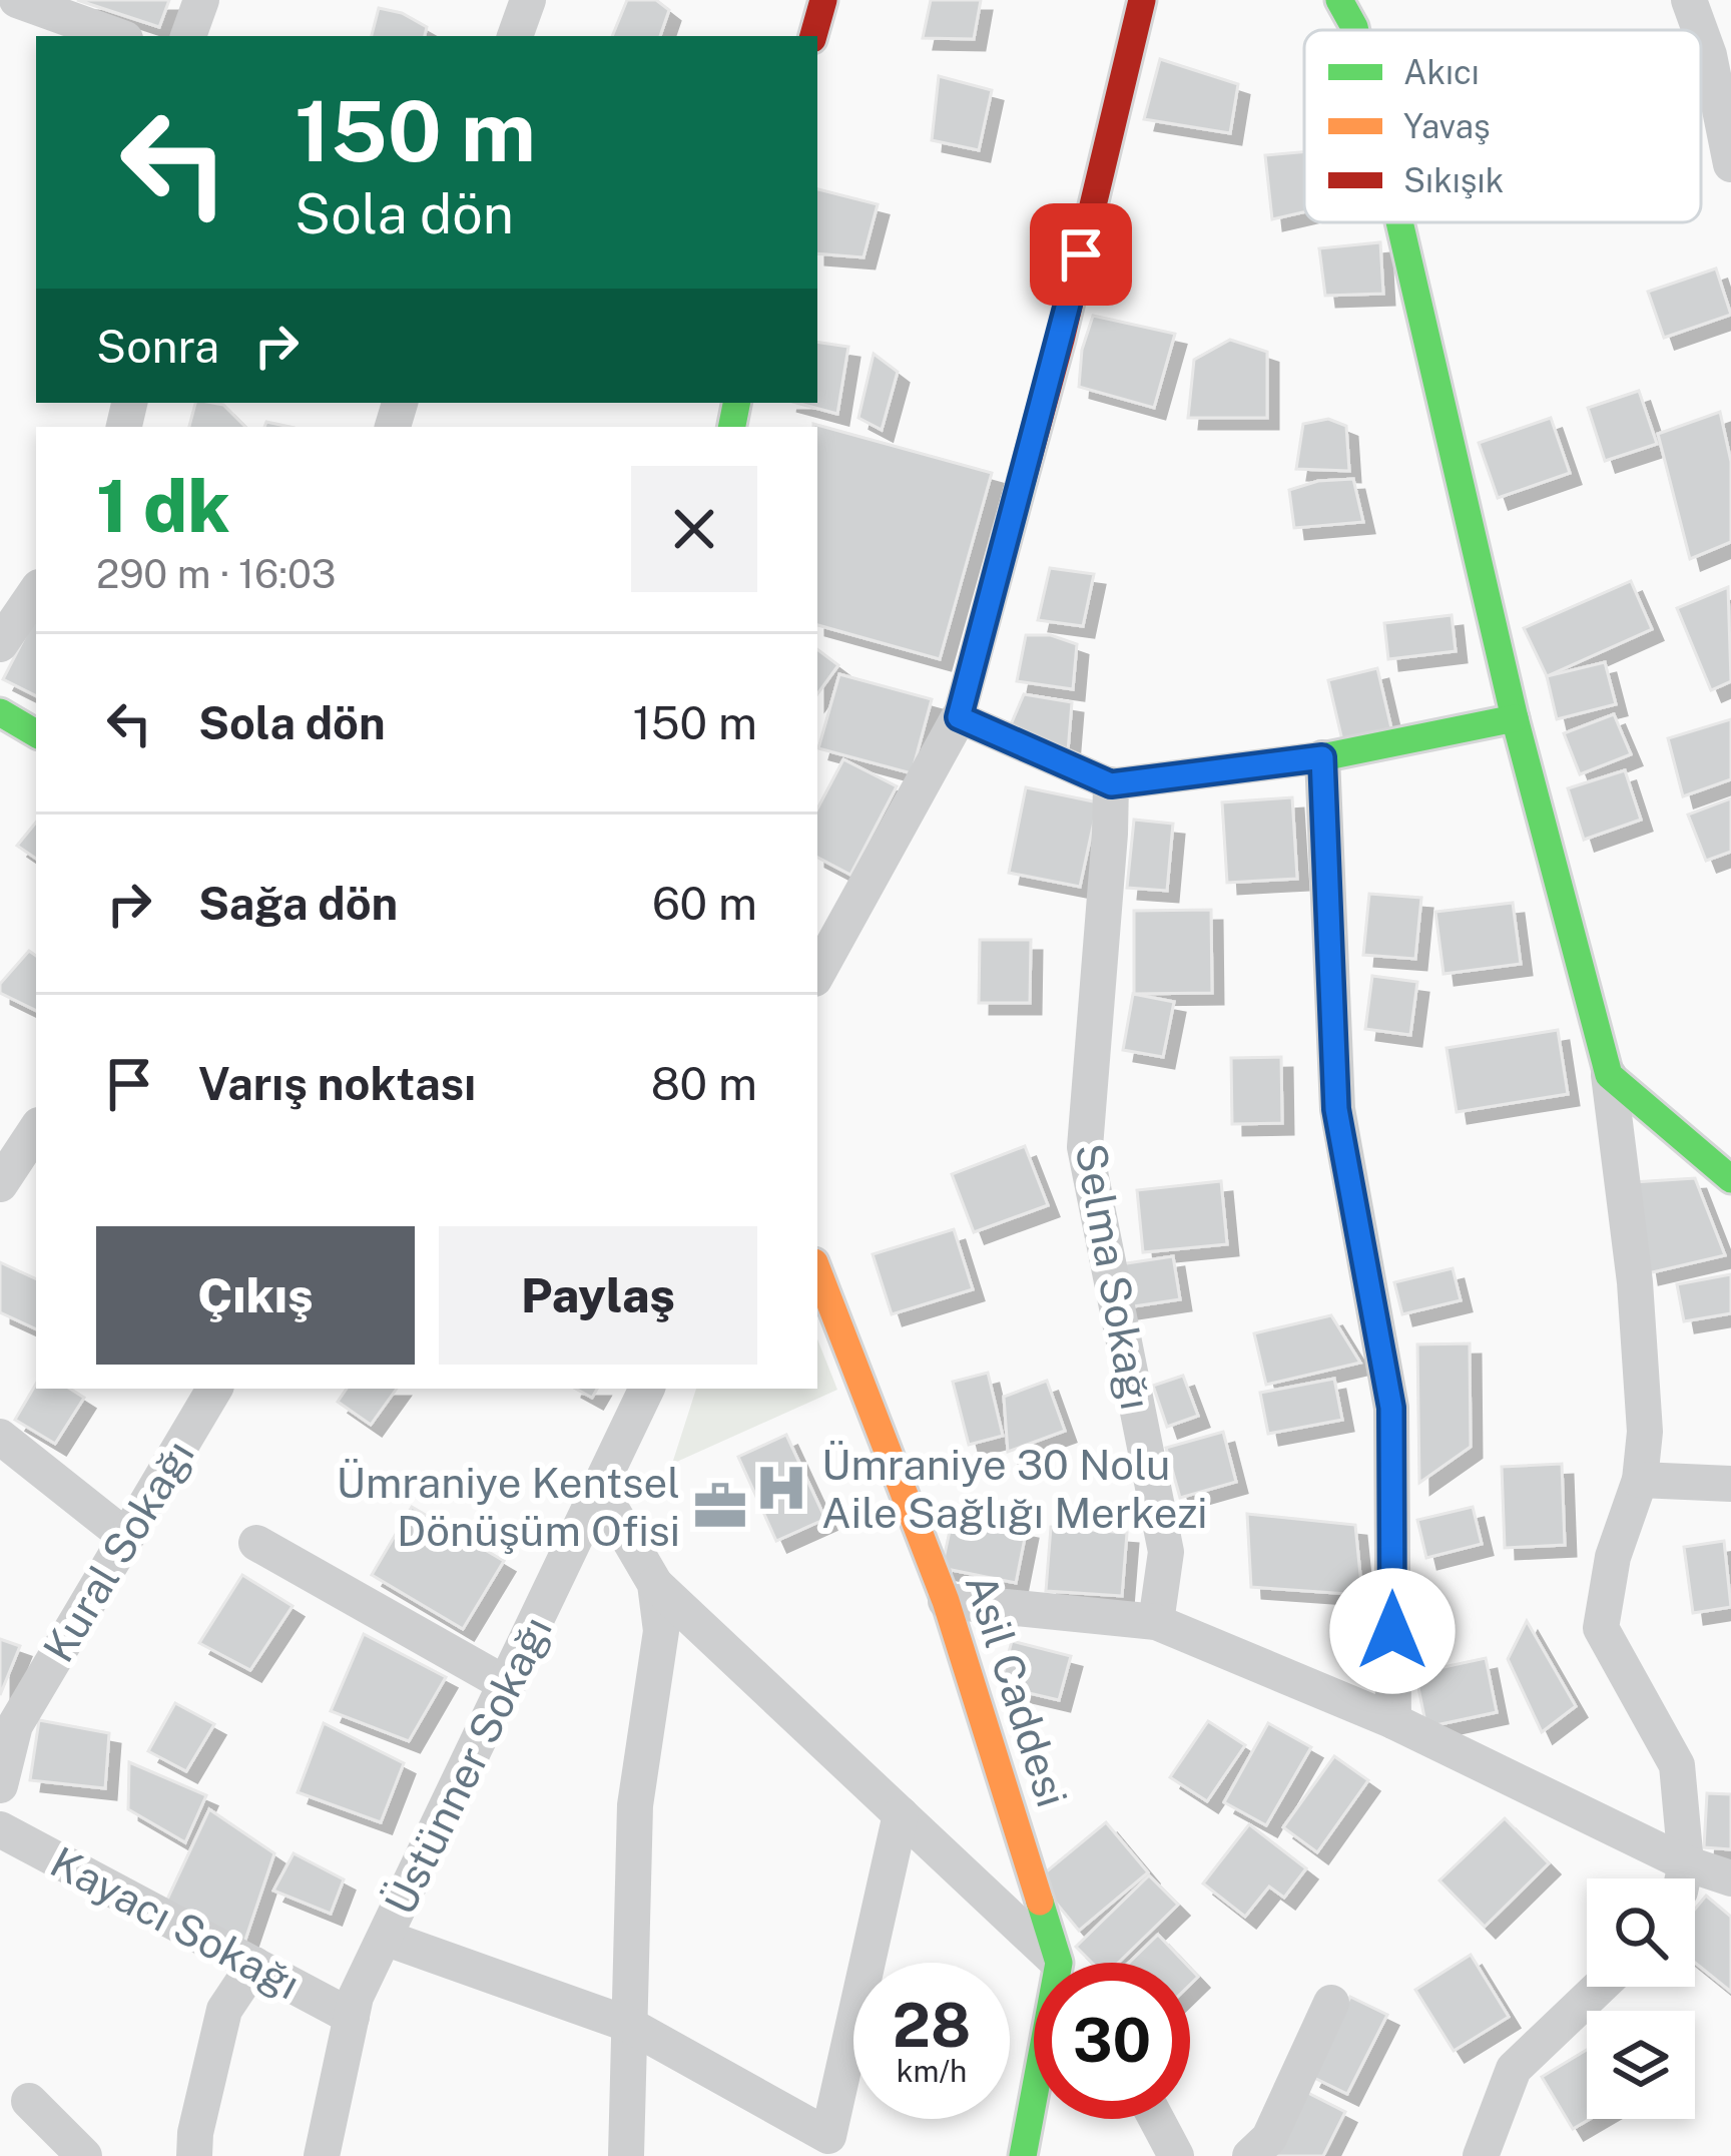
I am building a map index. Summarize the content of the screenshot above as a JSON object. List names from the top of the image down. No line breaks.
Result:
{"streets":{"street":["Selma Sokağı","Kural Sokağı","Asil Caddesi","Üstünner Sokağı","Kayacı Sokağı"]},"crossings":[["Üstünner Sokağı","Kayacı Sokağı"]],"places":{"hospital":["Ümraniye 30 Nolu Aile Sağlığı Merkezi"],"office":["Ümraniye Kentsel Dönüşüm Ofisi"]},"legend":["Akıcı","Yavaş","Sıkışık"],"page":{"turn":["150 m","Sola dön"],"then":"Sonra","heading":["1 dk","290 m · 16:03"],"list":[{"name":"Sola dön","value":"150 m"},{"name":"Sağa dön","value":"60 m"},{"name":"Varış noktası","value":"80 m"}],"buttons":["Çıkış","Paylaş"],"speed":"28 km/h","limit":"30"}}
